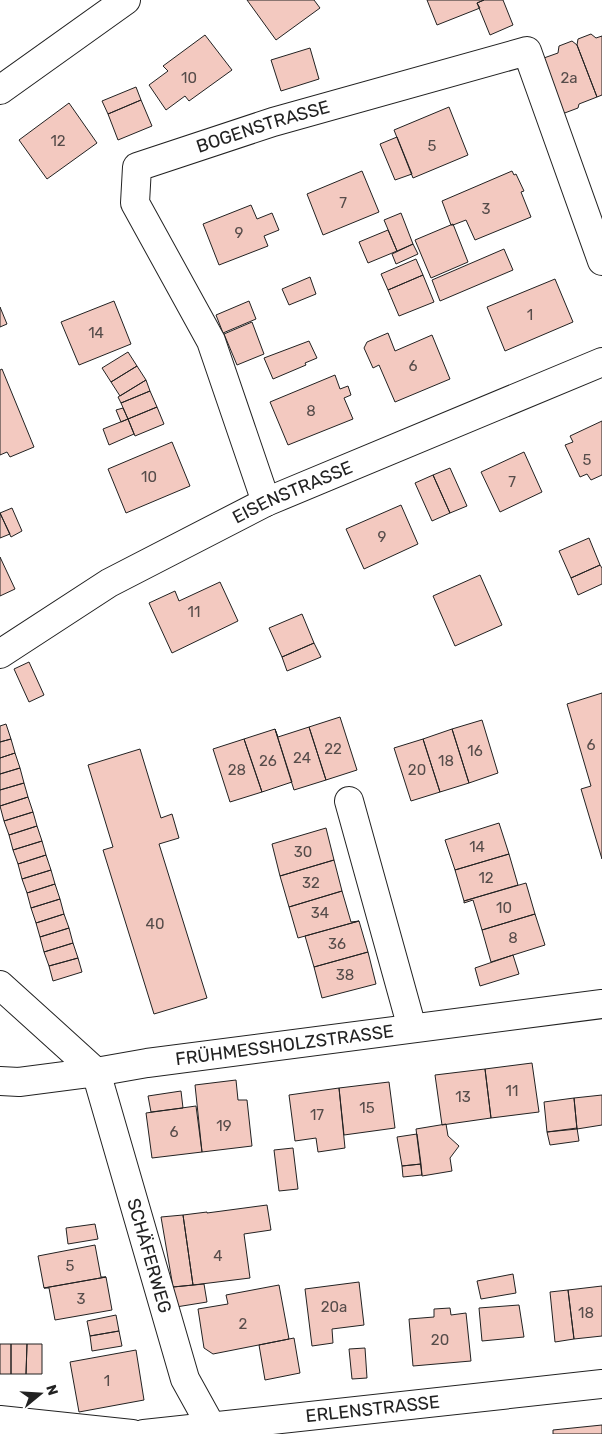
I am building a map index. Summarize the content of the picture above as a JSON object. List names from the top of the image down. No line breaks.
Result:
{"streets":{"street":["BOGENSTRASSE","EISENSTRASSE","FRÜHMESSHOLZSTRASSE","SCHÄFERWEG","ERLENSTRASSE"]},"crossings":[["BOGENSTRASSE","EISENSTRASSE"],["FRÜHMESSHOLZSTRASSE","SCHÄFERWEG"],["SCHÄFERWEG","ERLENSTRASSE"]],"house_numbers":["10","2a","12","5","7","3","9","1","14","6","8","5","10","7","9","11","6","22","16","24","26","18","28","20","14","30","12","32","10","34","40","8","36","38","11","13","15","17","19","6","4","5","3","20a","18","2","20","1"],"north":"right"}
